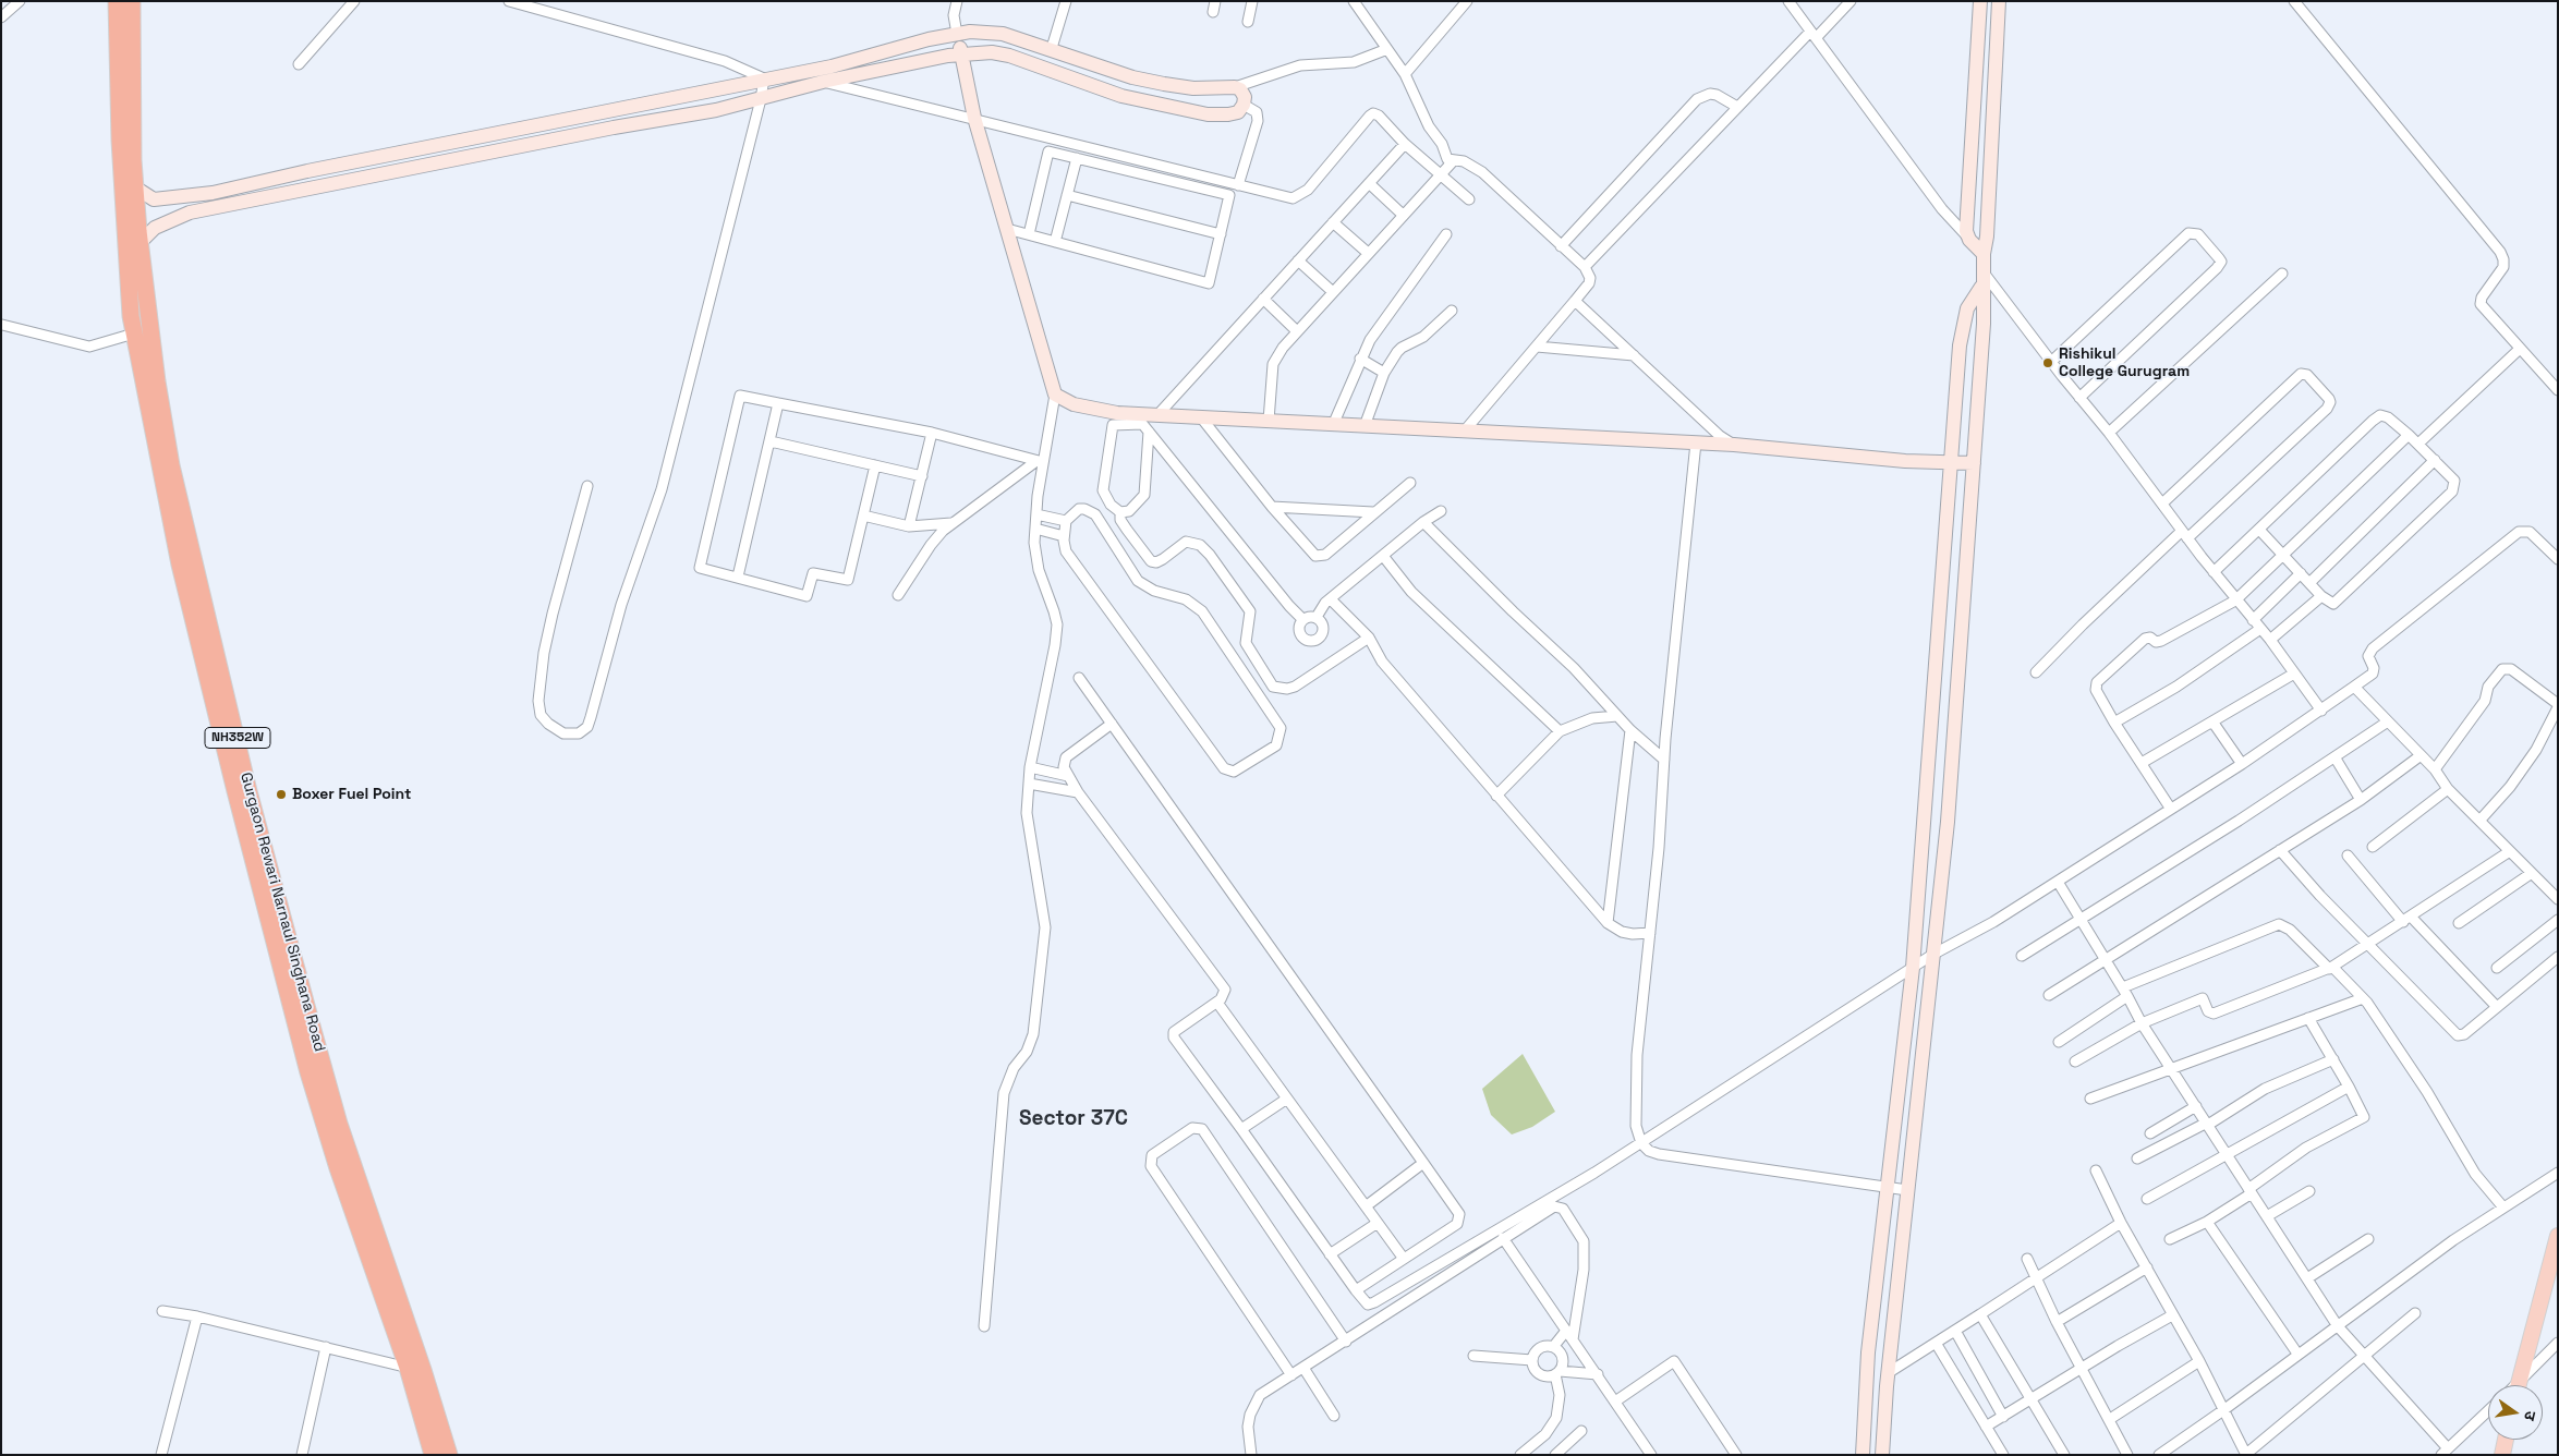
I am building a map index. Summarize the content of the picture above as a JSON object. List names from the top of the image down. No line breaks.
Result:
{"streets":{"highway":["NH352W","Gurgaon Rewari Narnaul Singhana Road"]},"crossings":[["NH352W","Gurgaon Rewari Narnaul Singhana Road"]],"districts":["Sector 37C"],"places":["Rishikul College Gurugram","Boxer Fuel Point"],"north":"right"}
